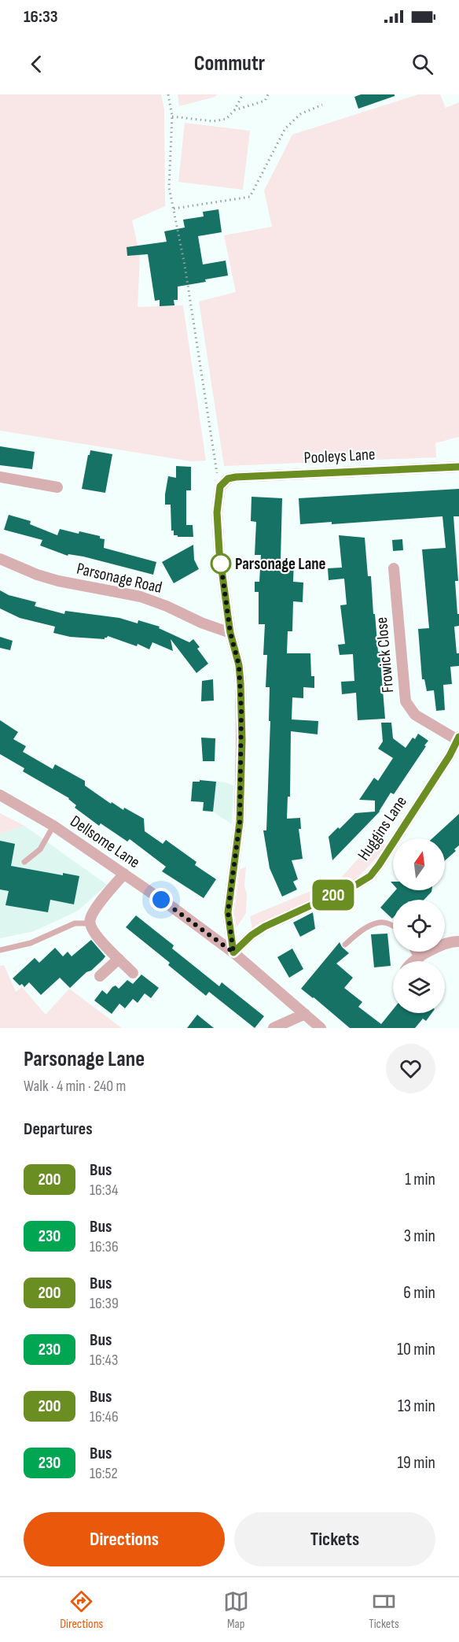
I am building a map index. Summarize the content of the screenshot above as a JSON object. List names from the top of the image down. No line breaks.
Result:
{"streets":{"street":["Pooleys Lane","Parsonage Road","Frowick Close","Huggins Lane","Dellsome Lane"]},"crossings":[["Frowick Close","Huggins Lane"],["Huggins Lane","Dellsome Lane"]],"places":["Parsonage Lane"],"lines":["bus line 200"],"north":"top","page":{"status":"16:33","header":"Commutr","on_map":"200","heading":[["Parsonage Lane","Walk · 4 min · 240 m"],"Departures"],"list":[{"mark":"200","name":"Bus","note":"16:34","value":"1 min"},{"mark":"230","name":"Bus","note":"16:36","value":"3 min"},{"mark":"200","name":"Bus","note":"16:39","value":"6 min"},{"mark":"230","name":"Bus","note":"16:43","value":"10 min"},{"mark":"200","name":"Bus","note":"16:46","value":"13 min"},{"mark":"230","name":"Bus","note":"16:52","value":"19 min"}],"buttons":["Directions","Tickets"],"tabs":["Directions","Map","Tickets"]}}
